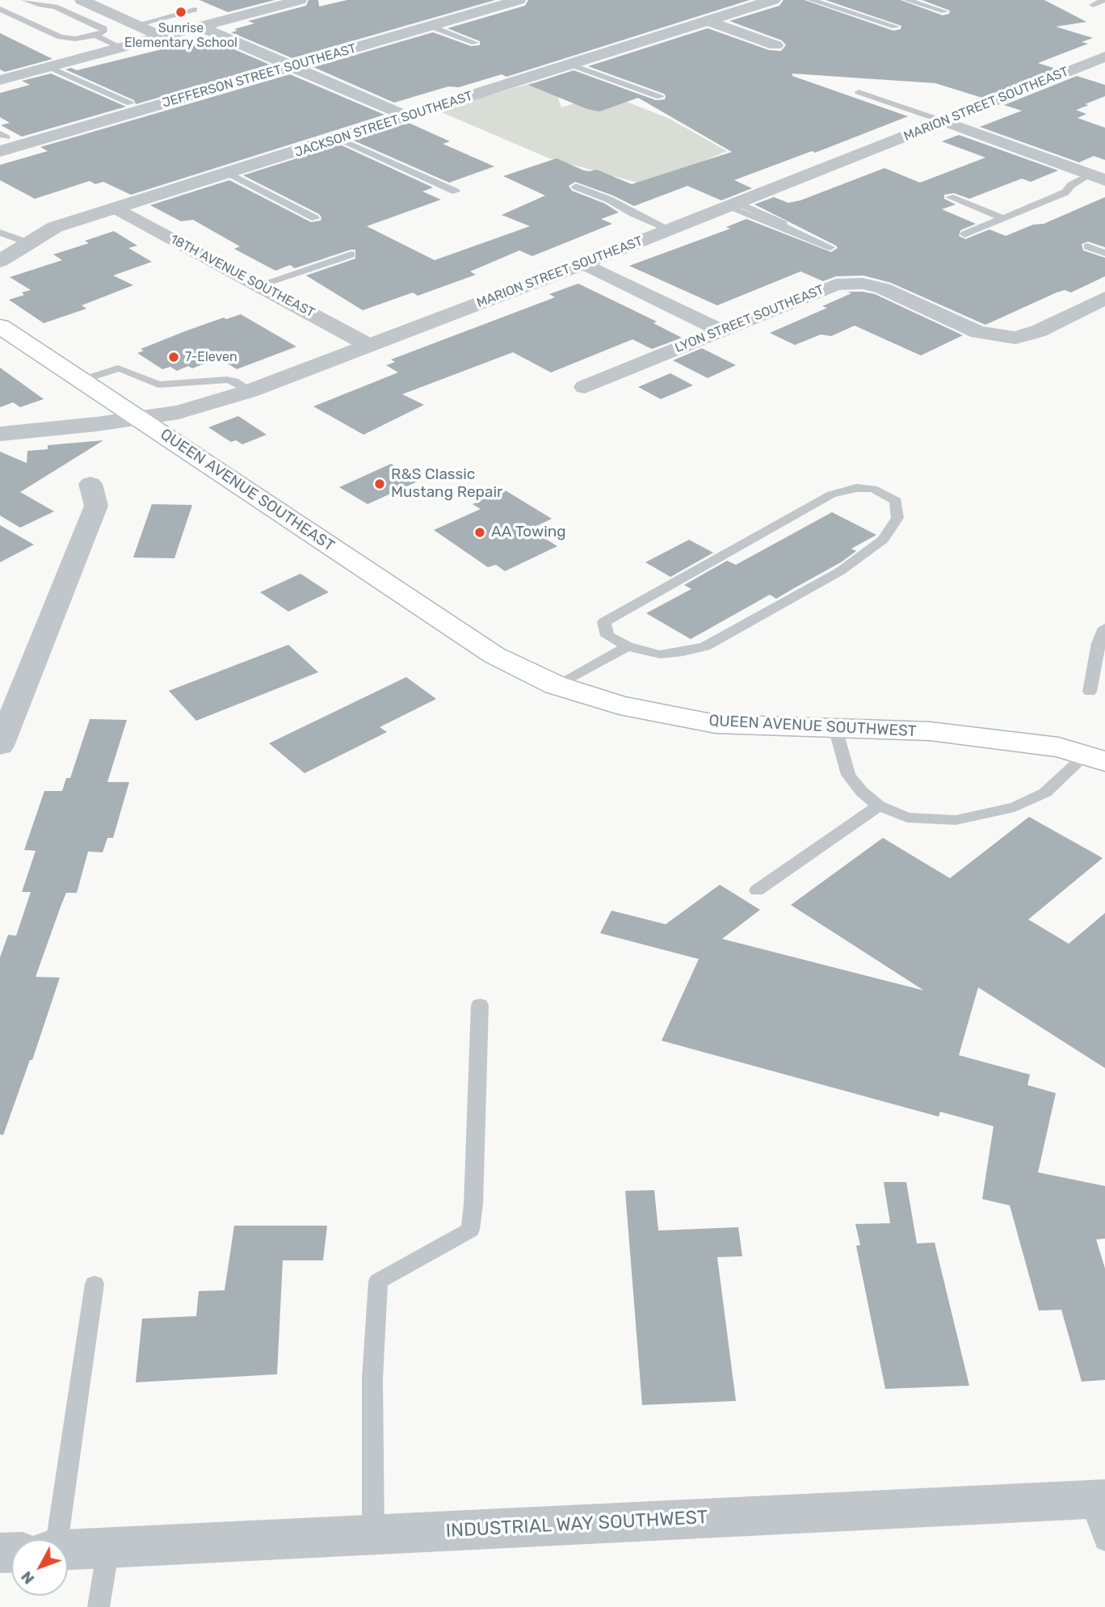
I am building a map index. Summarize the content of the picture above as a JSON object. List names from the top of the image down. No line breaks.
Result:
{"streets":{"main road":["QUEEN AVENUE SOUTHEAST","QUEEN AVENUE SOUTHWEST"],"street":["JEFFERSON STREET SOUTHEAST","MARION STREET SOUTHEAST","JACKSON STREET SOUTHEAST","18TH AVENUE SOUTHEAST","LYON STREET SOUTHEAST","INDUSTRIAL WAY SOUTHWEST"]},"crossings":[["MARION STREET SOUTHEAST","18TH AVENUE SOUTHEAST"],["MARION STREET SOUTHEAST","QUEEN AVENUE SOUTHEAST"],["JACKSON STREET SOUTHEAST","18TH AVENUE SOUTHEAST"],["QUEEN AVENUE SOUTHEAST","QUEEN AVENUE SOUTHWEST"]],"places":["Sunrise Elementary School","7-Eleven","R&S Classic Mustang Repair","AA Towing"],"north":"bottom left"}
